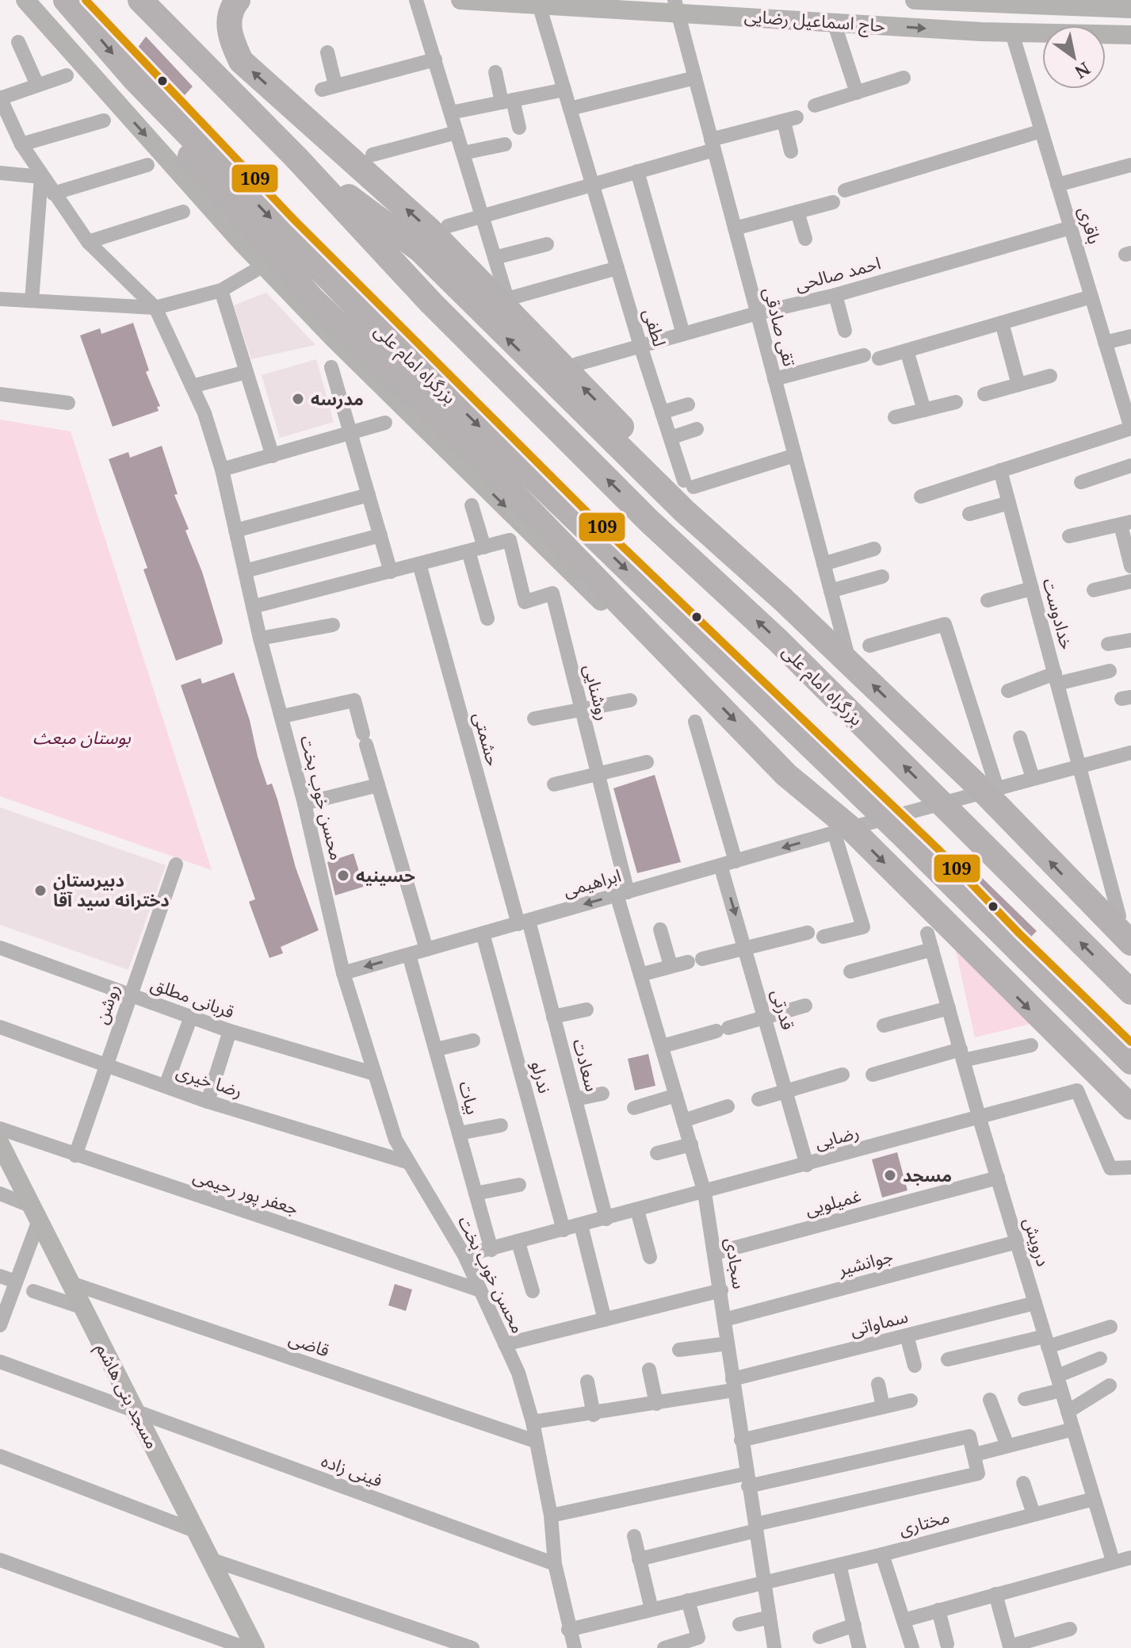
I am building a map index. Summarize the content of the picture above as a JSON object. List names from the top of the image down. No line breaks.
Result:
{"streets":{"highway":["بزرگراه امام علی"],"main road":["حاج اسماعیل رضایی","مسجد بنی هاشم"],"street":["باقری","احمد صالحی","تقی صادقی","لطفی","خدادوست","روشنایی","حشمتی","محسن خوب بخت","ابراهیمی","قربانی مطلق","روشن","قدرتی","سعادت","ندرلو","رضا خیری","بیات","رضایی","جعفر پور رحیمی","غمیلویی","درویش","جوانشیر","سجادی","سماواتی","قاضی","فینی زاده","مختاری"]},"crossings":[["حاج اسماعیل رضایی","باقری"],["حاج اسماعیل رضایی","تقی صادقی"],["حاج اسماعیل رضایی","لطفی"],["باقری","احمد صالحی"],["احمد صالحی","تقی صادقی"],["احمد صالحی","لطفی"],["تقی صادقی","لطفی"],["روشنایی","ابراهیمی"],["روشنایی","سجادی"],["حشمتی","ابراهیمی"],["حشمتی","سعادت"],["محسن خوب بخت","ابراهیمی"],["محسن خوب بخت","قربانی مطلق"],["محسن خوب بخت","رضا خیری"],["محسن خوب بخت","رضایی"],["محسن خوب بخت","جعفر پور رحیمی"],["محسن خوب بخت","سماواتی"],["محسن خوب بخت","قاضی"],["محسن خوب بخت","فینی زاده"],["محسن خوب بخت","مختاری"],["ابراهیمی","قدرتی"],["ابراهیمی","سعادت"],["ابراهیمی","ندرلو"],["ابراهیمی","بیات"],["ابراهیمی","سجادی"],["قربانی مطلق","روشن"],["روشن","رضا خیری"],["روشن","جعفر پور رحیمی"],["قدرتی","رضایی"],["سعادت","رضایی"],["ندرلو","رضایی"],["بیات","رضایی"],["رضایی","درویش"],["رضایی","سجادی"],["غمیلویی","درویش"],["غمیلویی","سجادی"],["درویش","جوانشیر"],["درویش","سماواتی"],["درویش","مختاری"],["جوانشیر","سجادی"],["سجادی","سماواتی"],["سجادی","مختاری"],["قاضی","مسجد بنی هاشم"],["مسجد بنی هاشم","فینی زاده"]],"parks":["بوستان مبعث"],"places":["مدرسه","حسینیه","دبیرستان دخترانه سید آقا","مسجد"],"lines":["transit line 109"],"north":"bottom right"}
